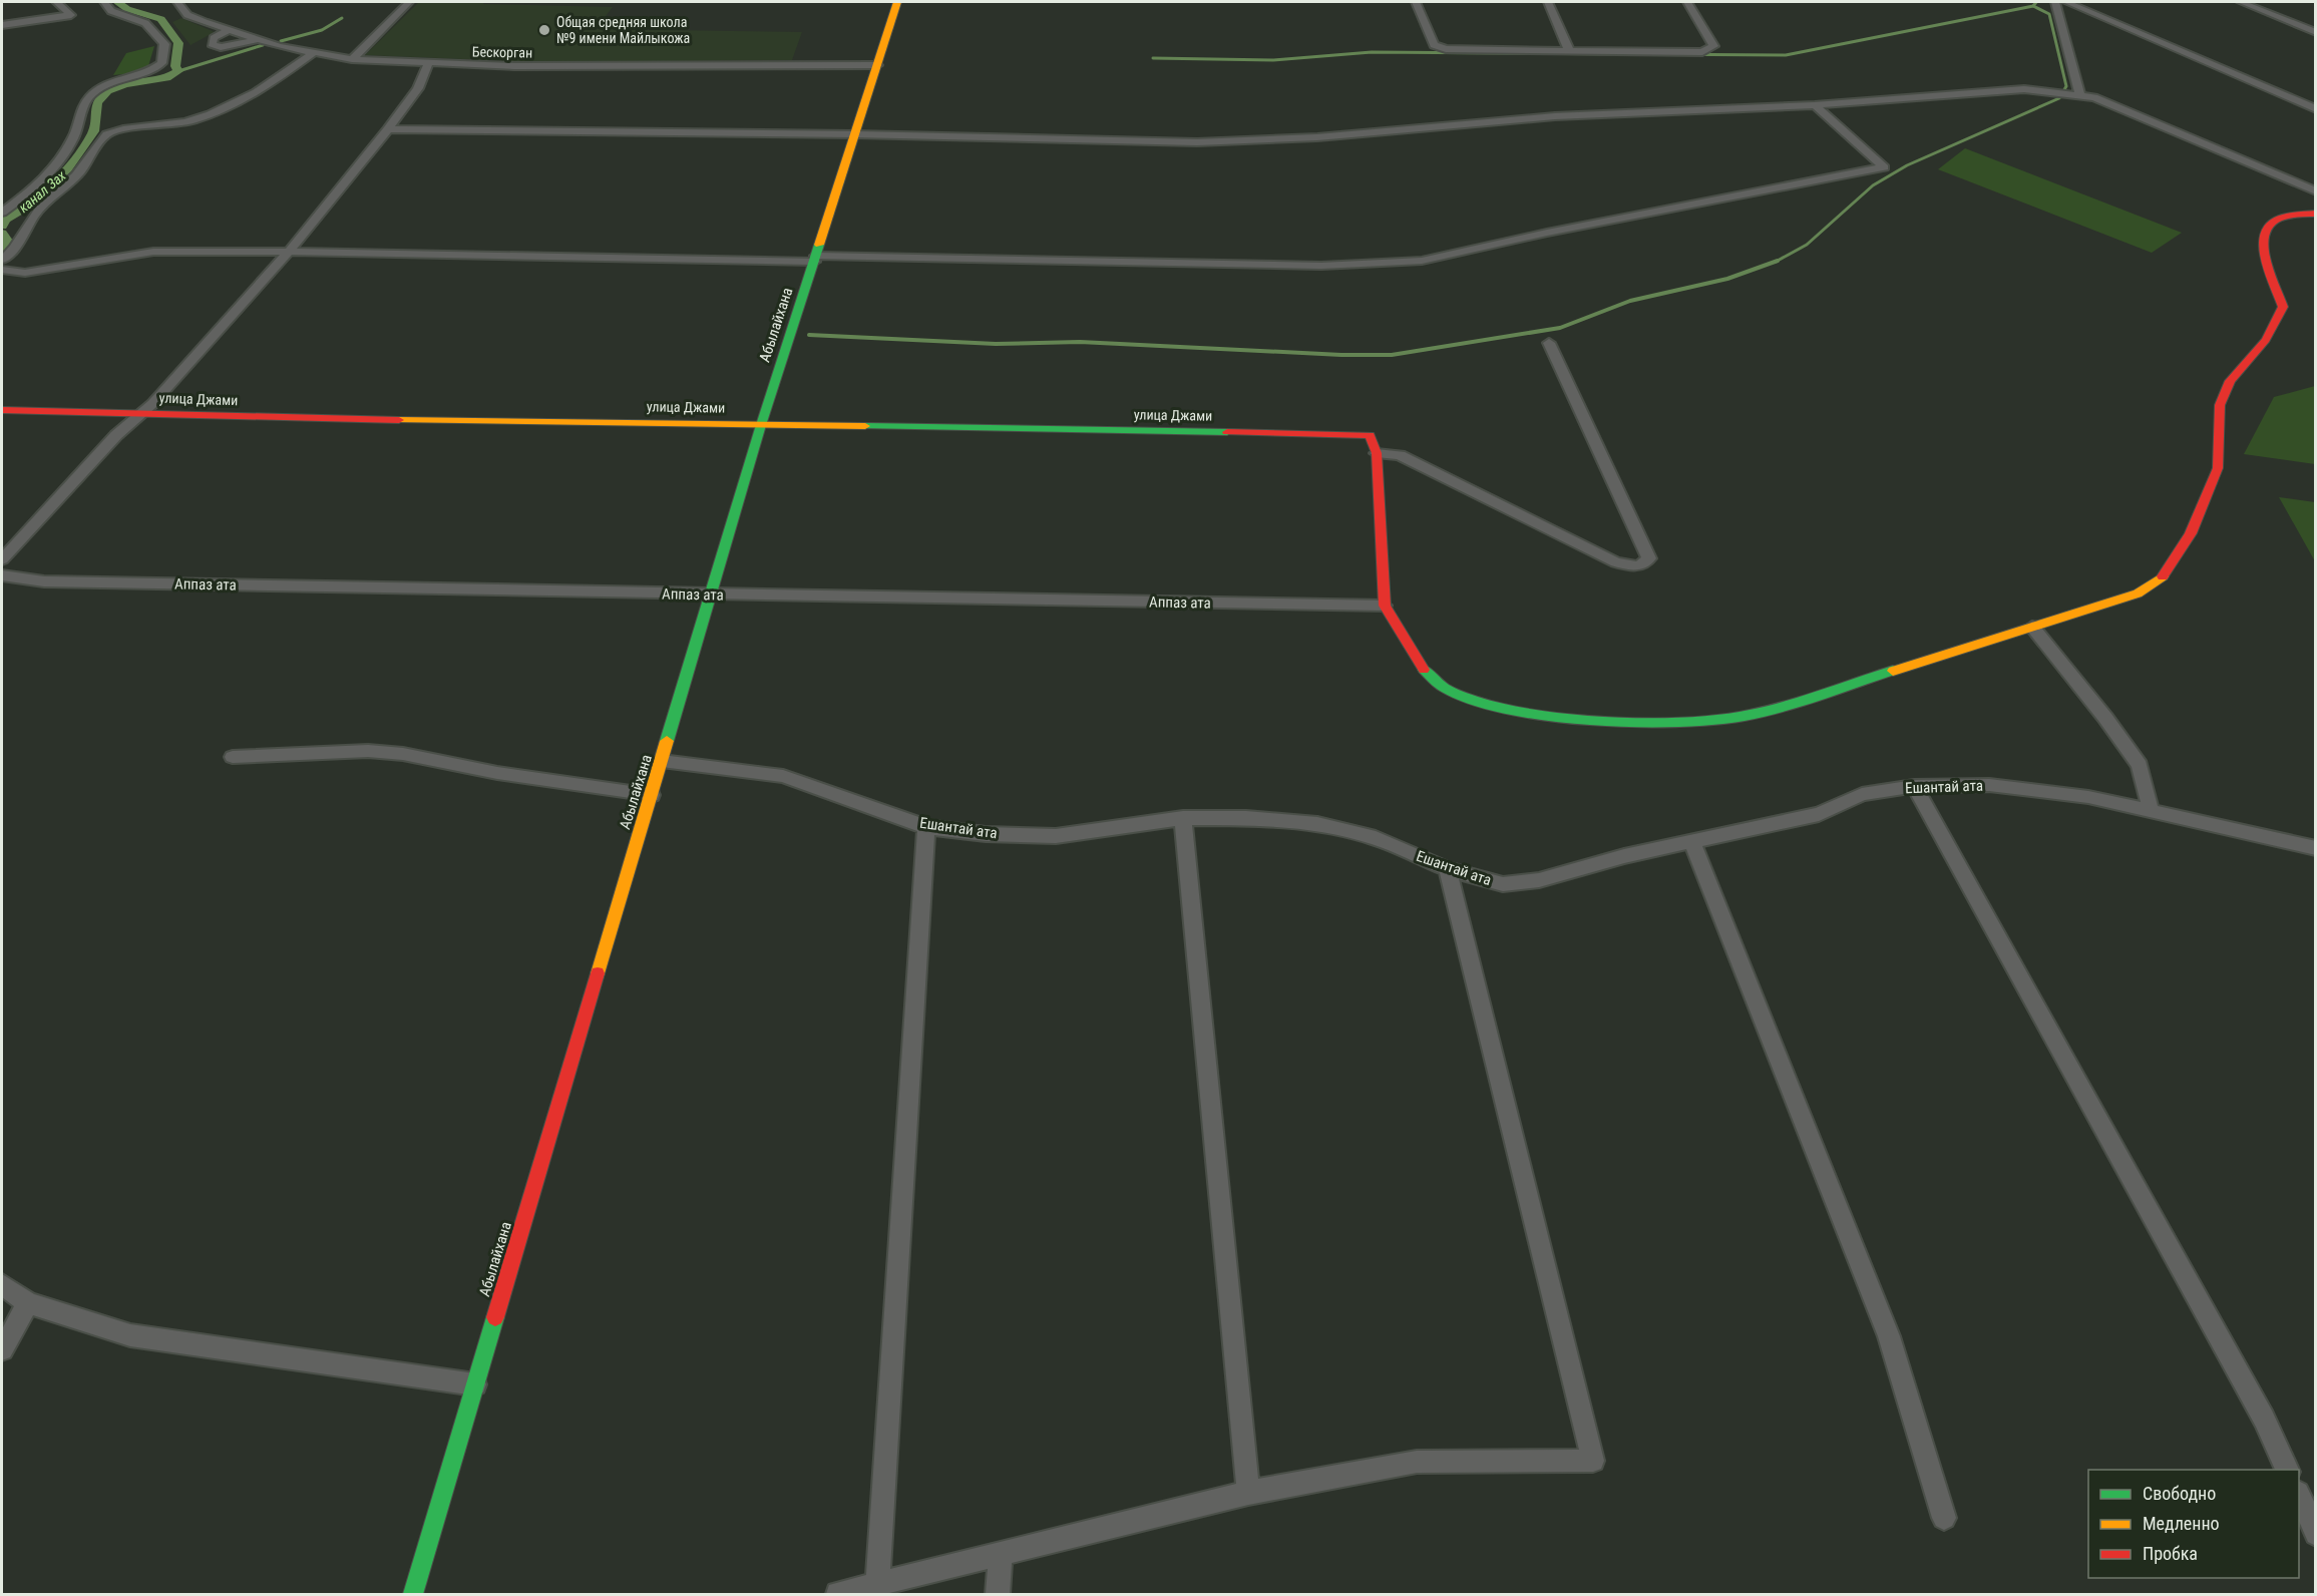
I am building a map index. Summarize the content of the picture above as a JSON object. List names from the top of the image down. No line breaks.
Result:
{"streets":{"street":["Бескорган","Абылайхана","улица Джами","Аппаз ата","Ешантай ата"]},"crossings":[["Бескорган","Абылайхана"],["Абылайхана","улица Джами"],["Абылайхана","Аппаз ата"],["Абылайхана","Ешантай ата"]],"water":["канал Зах"],"places":["Общая средняя школа №9 имени Майлыкожа"],"legend":["Свободно","Медленно","Пробка"]}
